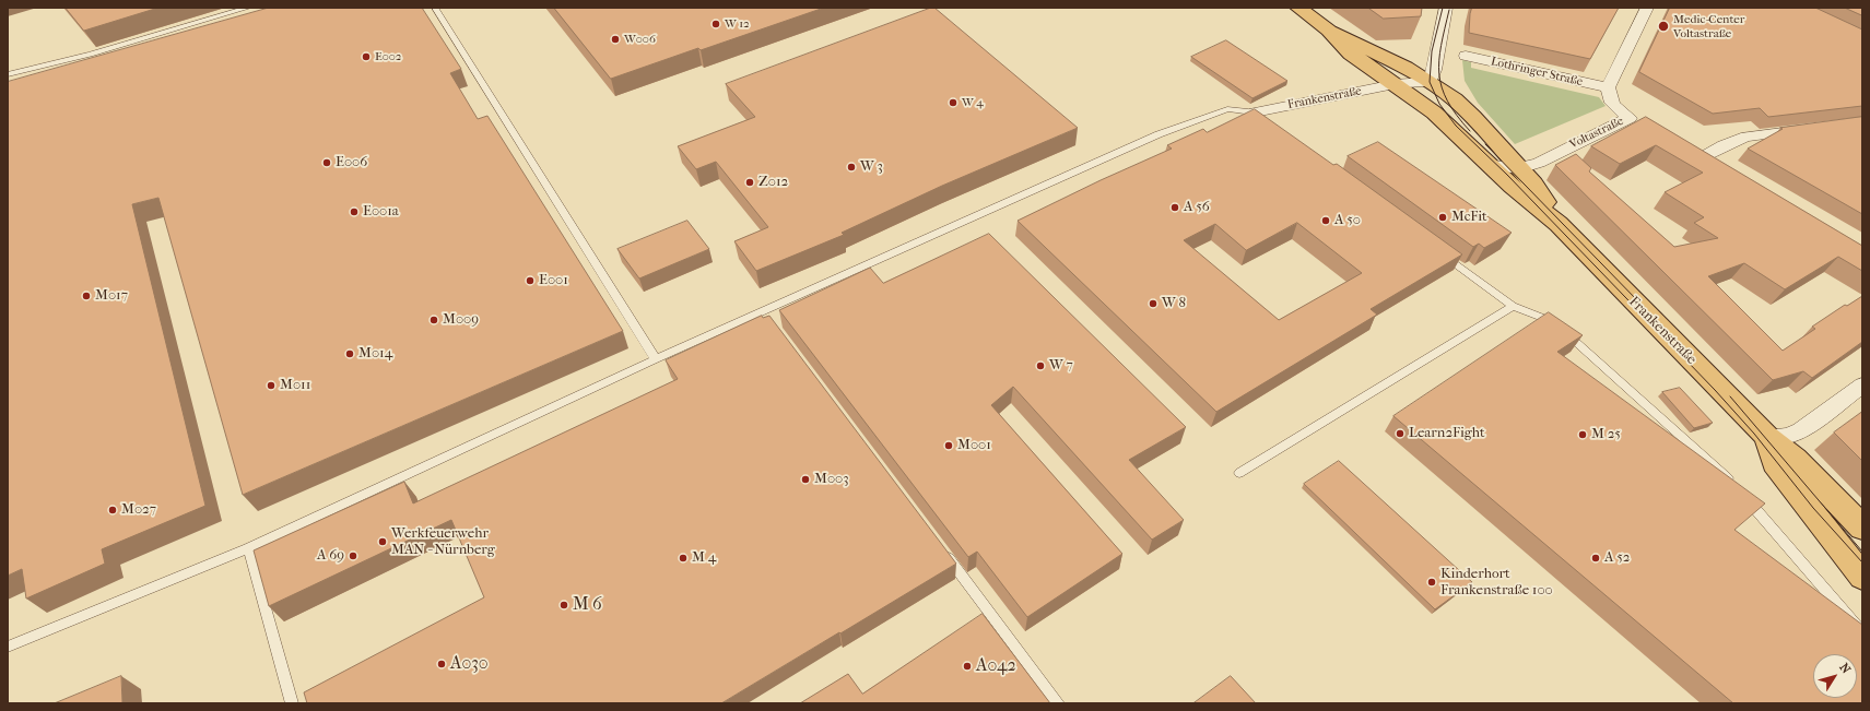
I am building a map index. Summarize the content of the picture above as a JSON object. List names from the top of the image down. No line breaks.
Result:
{"streets":{"main road":["Frankenstraße"],"street":["Lothringer Straße","Voltastraße"]},"crossings":[["Lothringer Straße","Voltastraße"],["Frankenstraße","Voltastraße"]],"places":["W 12","Medic-Center Voltastraße","W006","E002","W 4","E006","W 3","Z012","A 56","E001a","McFit","A 50","E001","M017","W 8","M009","M014","W 7","M011","Learn2Fight","M 25","M001","M003","M027","Werkfeuerwehr MAN - Nürnberg","A 69","M 4","A 52","Kinderhort Frankenstraße 100","M 6","A030","A042"],"north":"top right"}
